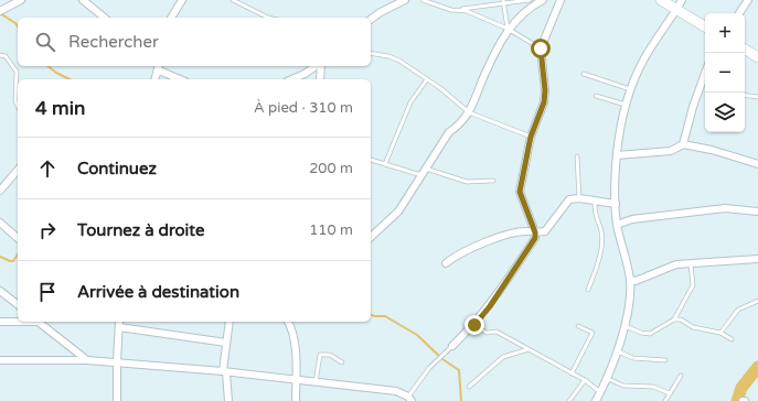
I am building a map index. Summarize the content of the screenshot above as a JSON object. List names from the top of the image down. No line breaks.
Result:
{"page":{"map_buttons":["+","−"],"search":"Rechercher","heading":["4 min","À pied · 310 m"],"list":[["Continuez","200 m"],["Tournez à droite","110 m"],"Arrivée à destination"]}}
